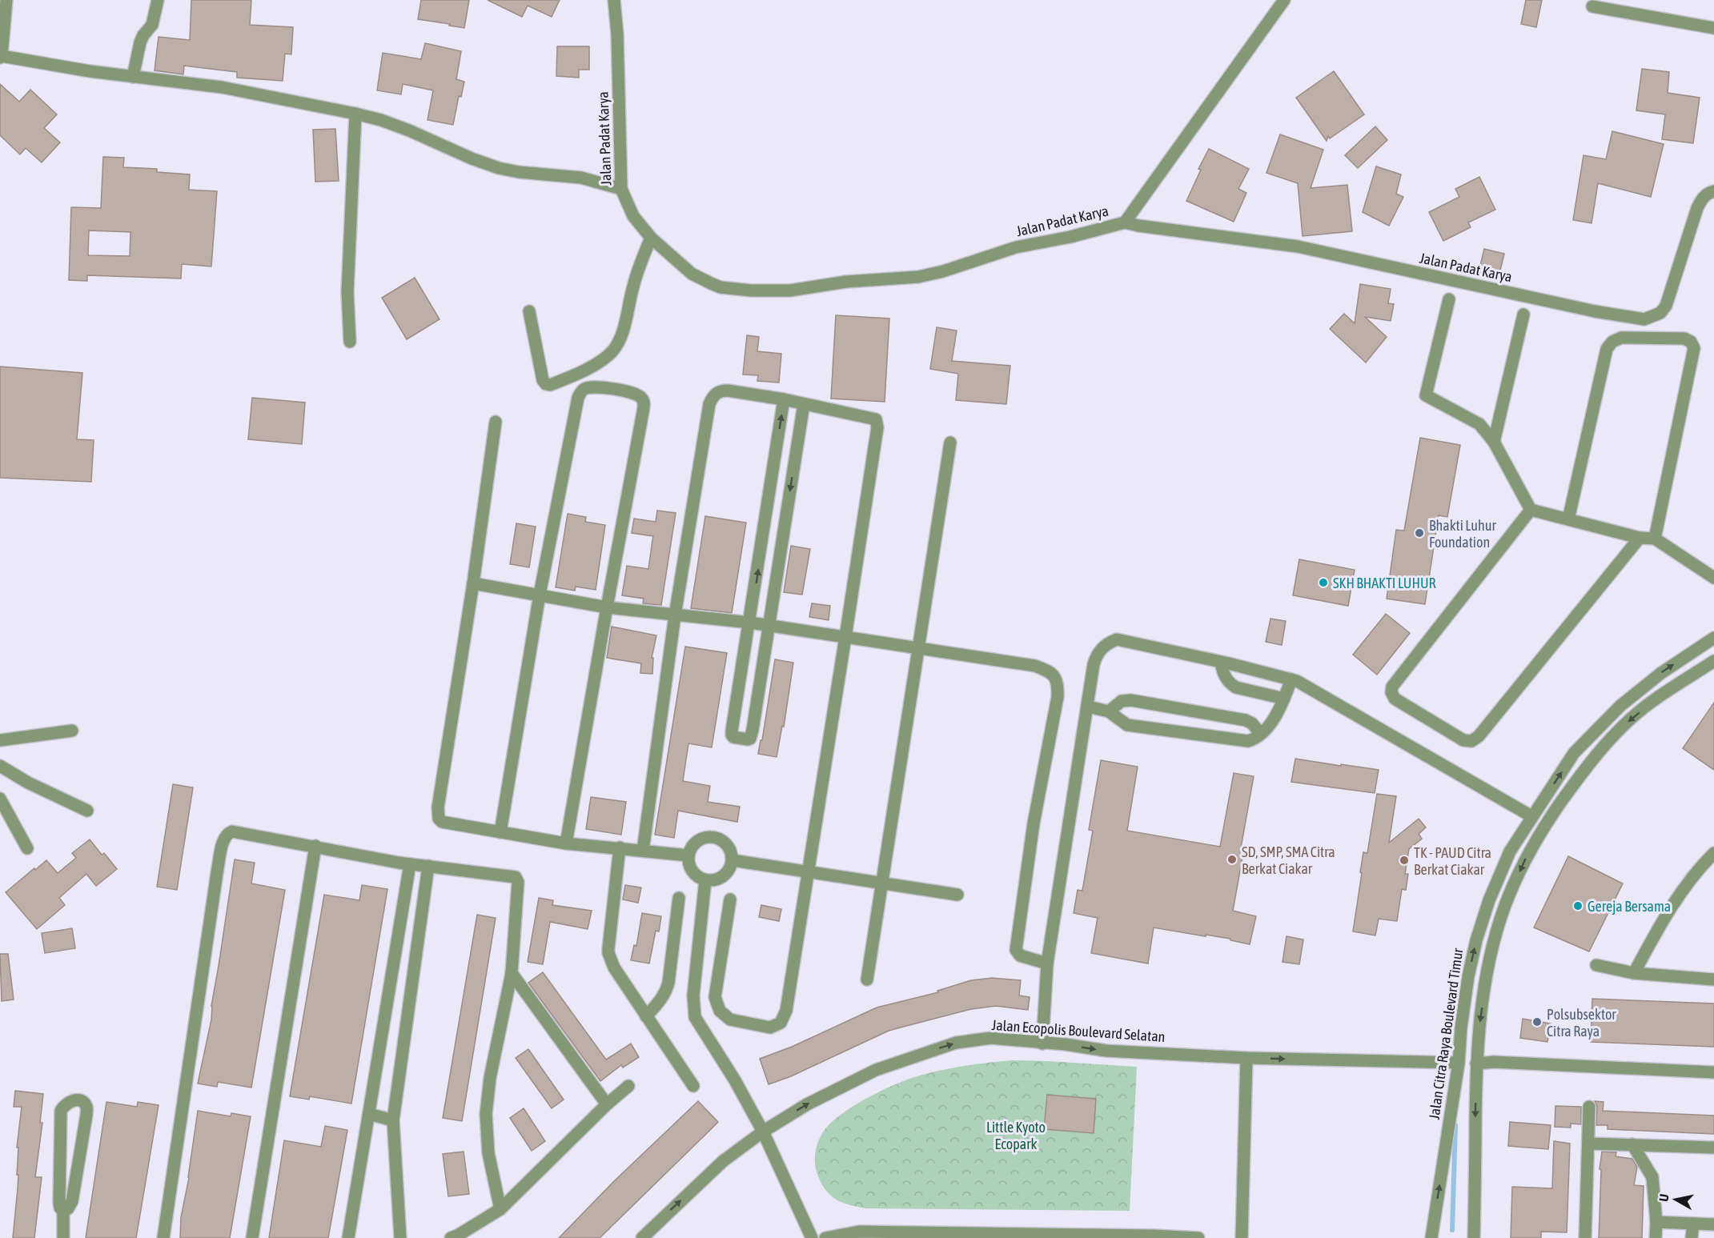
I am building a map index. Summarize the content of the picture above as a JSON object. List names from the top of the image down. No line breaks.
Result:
{"streets":{"street":["Jalan Padat Karya","Jalan Ecopolis Boulevard Selatan","Jalan Citra Raya Boulevard Timur"]},"crossings":[["Jalan Ecopolis Boulevard Selatan","Jalan Citra Raya Boulevard Timur"]],"one_way":["Jalan Ecopolis Boulevard Selatan"],"parks":["Little Kyoto Ecopark"],"places":["Bhakti Luhur Foundation","SKH BHAKTI LUHUR","SD, SMP, SMA Citra Berkat Ciakar","TK - PAUD Citra Berkat Ciakar","Gereja Bersama","Polsubsektor Citra Raya"],"north":"left"}
